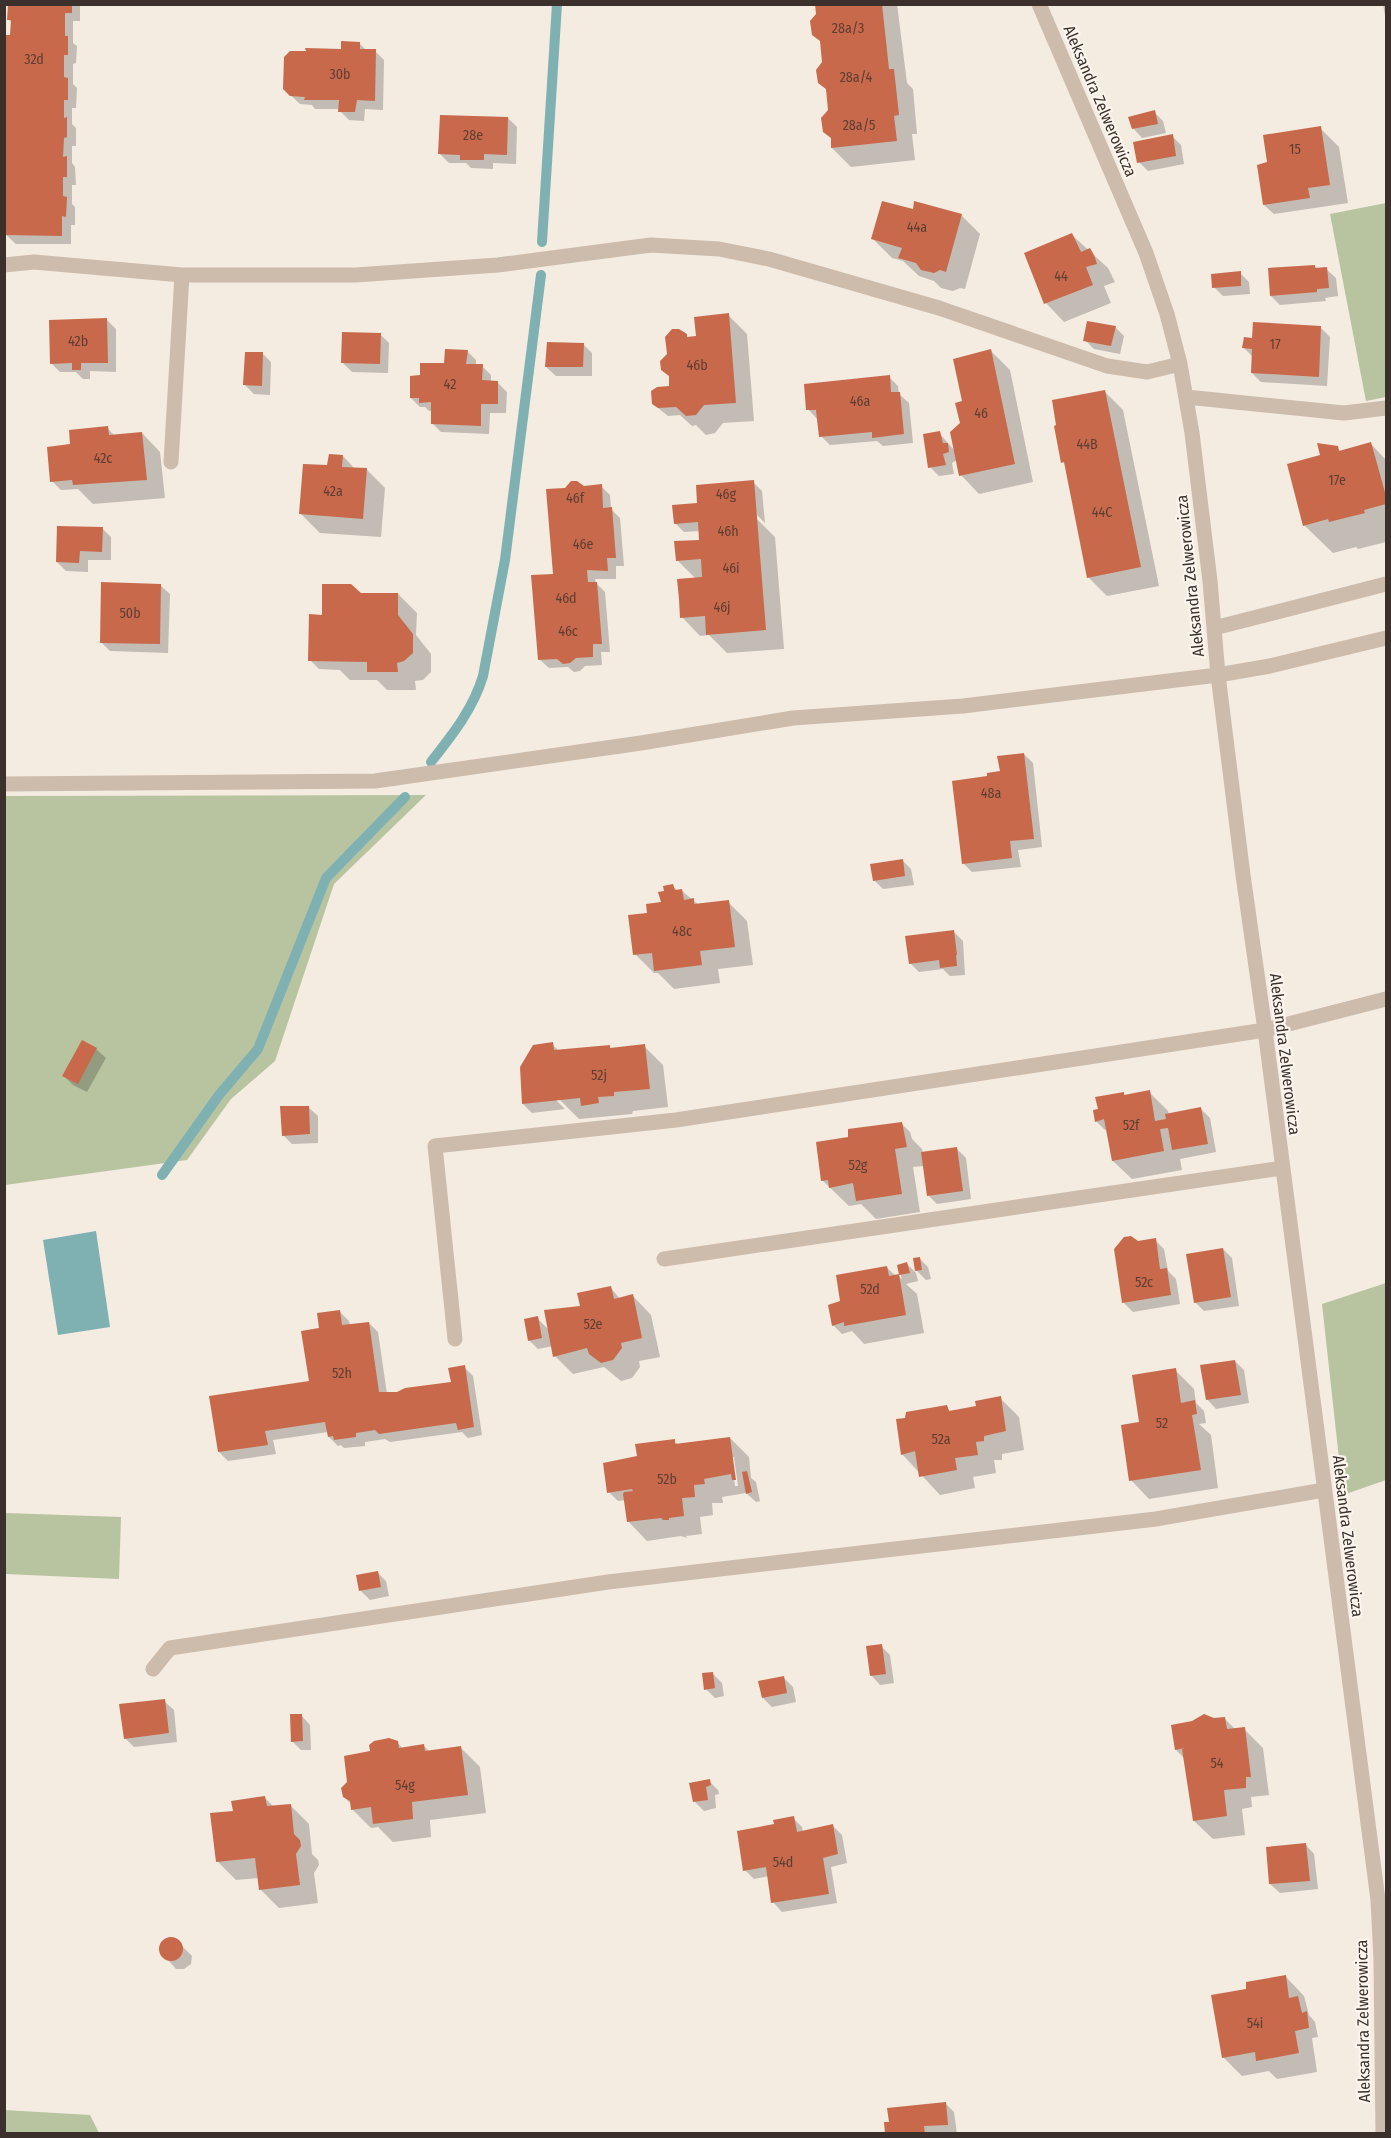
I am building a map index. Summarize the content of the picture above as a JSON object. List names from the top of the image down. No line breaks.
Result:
{"streets":{"street":["Aleksandra Zelwerowicza"]},"house_numbers":["28a/3","32d","30b","28a/4","28a/5","28e","15","44a","44","42b","17","46b","42","46a","46","44B","42c","17e","42a","46g","46f","44C","46h","46e","46i","46d","46j","50b","46c","48a","48c","52j","52f","52g","52c","52d","52e","52h","52","52a","52b","54","54g","54d","54i"]}
